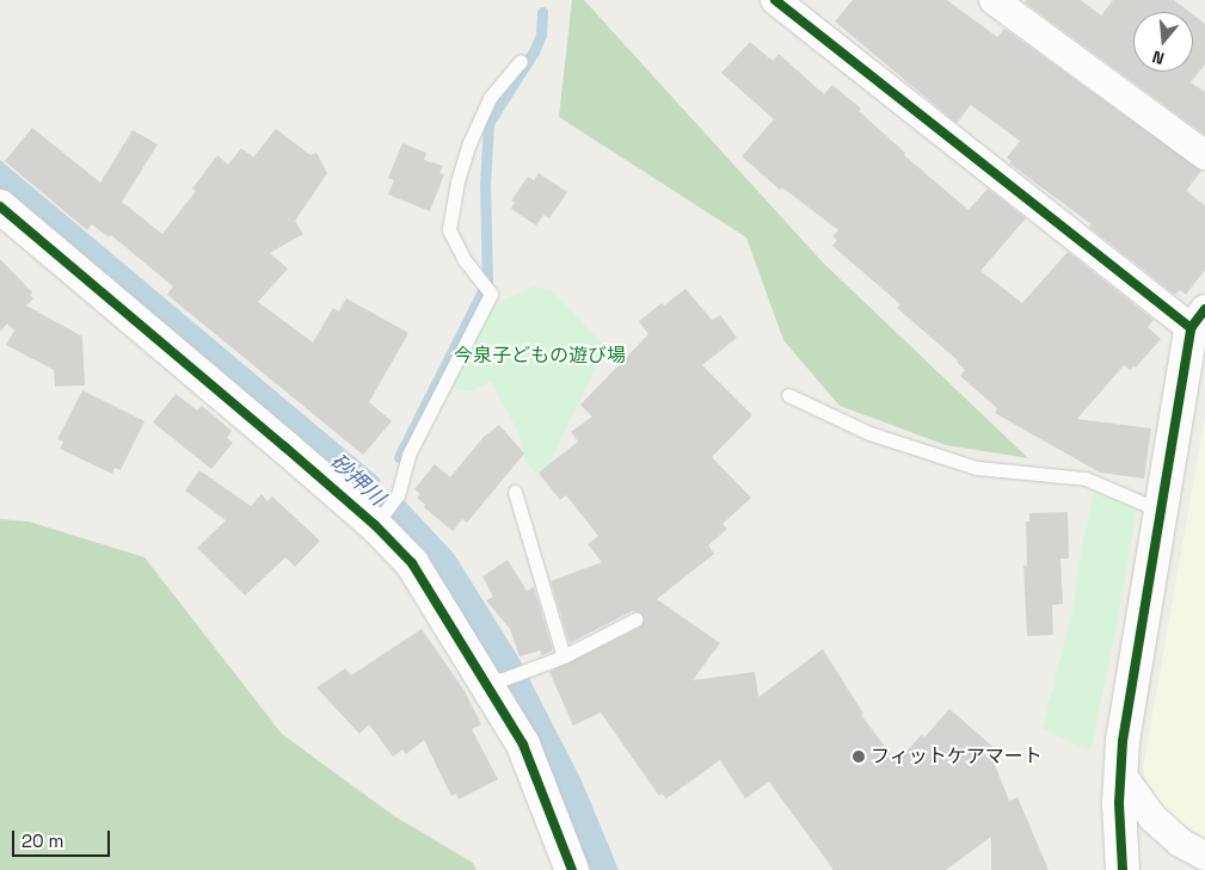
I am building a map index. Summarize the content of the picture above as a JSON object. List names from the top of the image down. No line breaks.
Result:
{"water":["砂押川"],"parks":["今泉子どもの遊び場"],"places":["フィットケアマート"],"scale_bar":"20 m","north":"bottom"}
